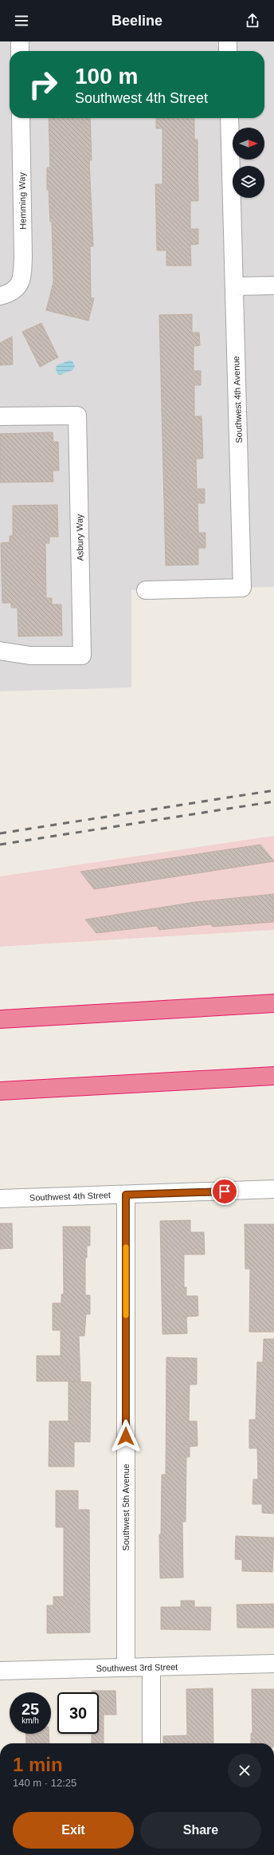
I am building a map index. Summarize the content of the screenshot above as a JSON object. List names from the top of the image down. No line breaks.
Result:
{"streets":{"street":["Hemming Way","Southwest 4th Avenue","Asbury Way","Southwest 4th Street","Southwest 5th Avenue","Southwest 3rd Street"]},"crossings":[["Southwest 4th Street","Southwest 5th Avenue"],["Southwest 5th Avenue","Southwest 3rd Street"]],"north":"right","page":{"header":"Beeline","turn":["100 m","Southwest 4th Street"],"speed":"25 km/h","limit":"30","heading":["1 min","140 m · 12:25"],"buttons":["Exit","Share"]}}
